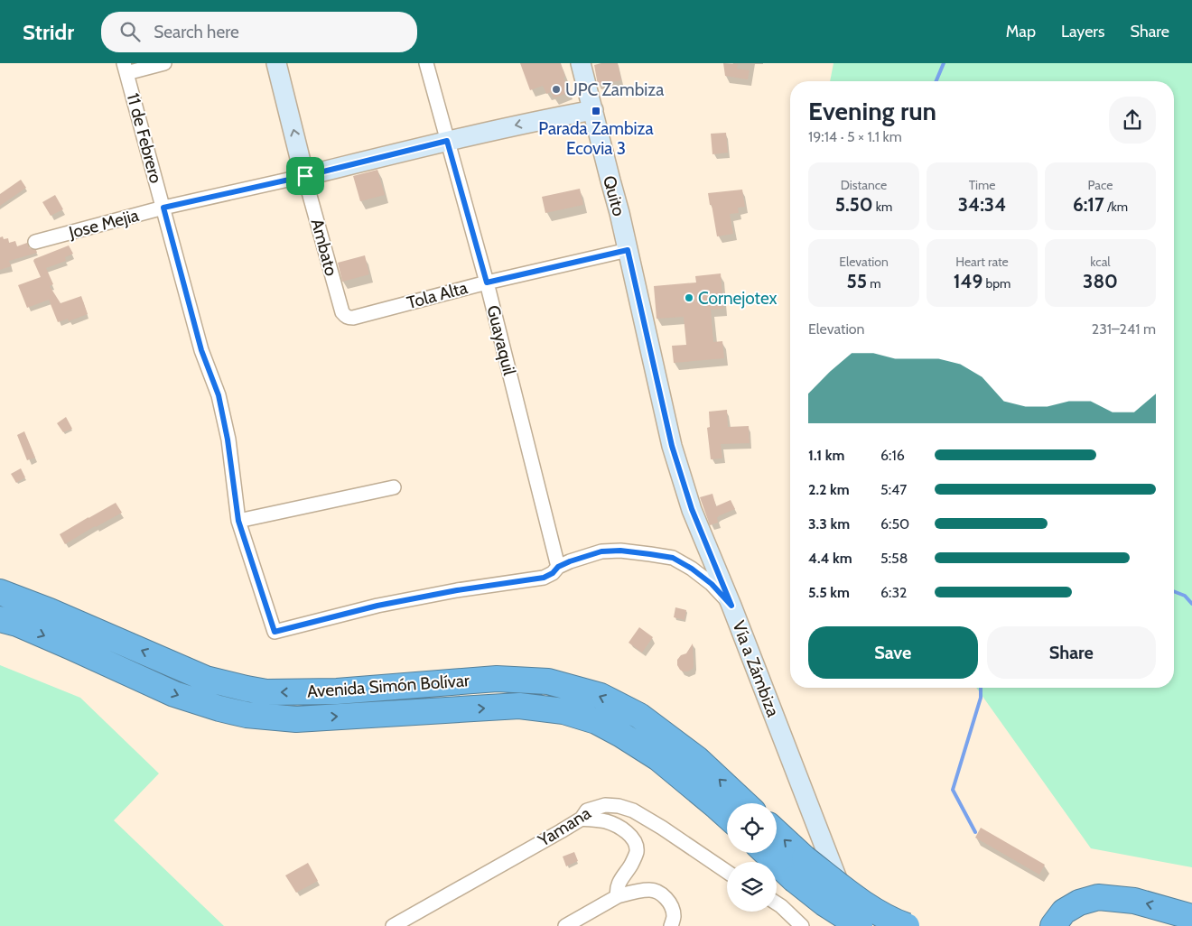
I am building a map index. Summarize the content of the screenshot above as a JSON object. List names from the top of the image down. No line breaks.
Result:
{"streets":{"highway":["Avenida Simón Bolívar"],"street":["11 de Febrero","Quito","Jose Mejia","Ambato","Tola Alta","Guayaquil","Vía a Zámbiza","Yamana"]},"crossings":[["11 de Febrero","Jose Mejia"],["11 de Febrero","Guayaquil"],["Quito","Tola Alta"],["Quito","Vía a Zámbiza"],["Jose Mejia","Ambato"],["Ambato","Tola Alta"],["Tola Alta","Guayaquil"],["Tola Alta","Vía a Zámbiza"]],"one_way":["Ambato"],"places":{"other":["UPC Zambiza","Cornejotex"],"transit":["Parada Zambiza Ecovia 3"]},"page":{"header":"Stridr","search":"Search here","nav":["Map","Layers","Share"],"heading":["Evening run","19:14 · 5 × 1.1 km"],"stats":[["Distance","5.50 km"],["Time","34:34"],["Pace","6:17 /km"],["Elevation","55 m"],["Heart rate","149 bpm"],["kcal","380"]],"chart":["Elevation","231–241 m"],"list":[{"name":"1.1 km","note":"6:16"},{"name":"2.2 km","note":"5:47"},{"name":"3.3 km","note":"6:50"},{"name":"4.4 km","note":"5:58"},{"name":"5.5 km","note":"6:32"}],"buttons":["Save","Share"]}}
